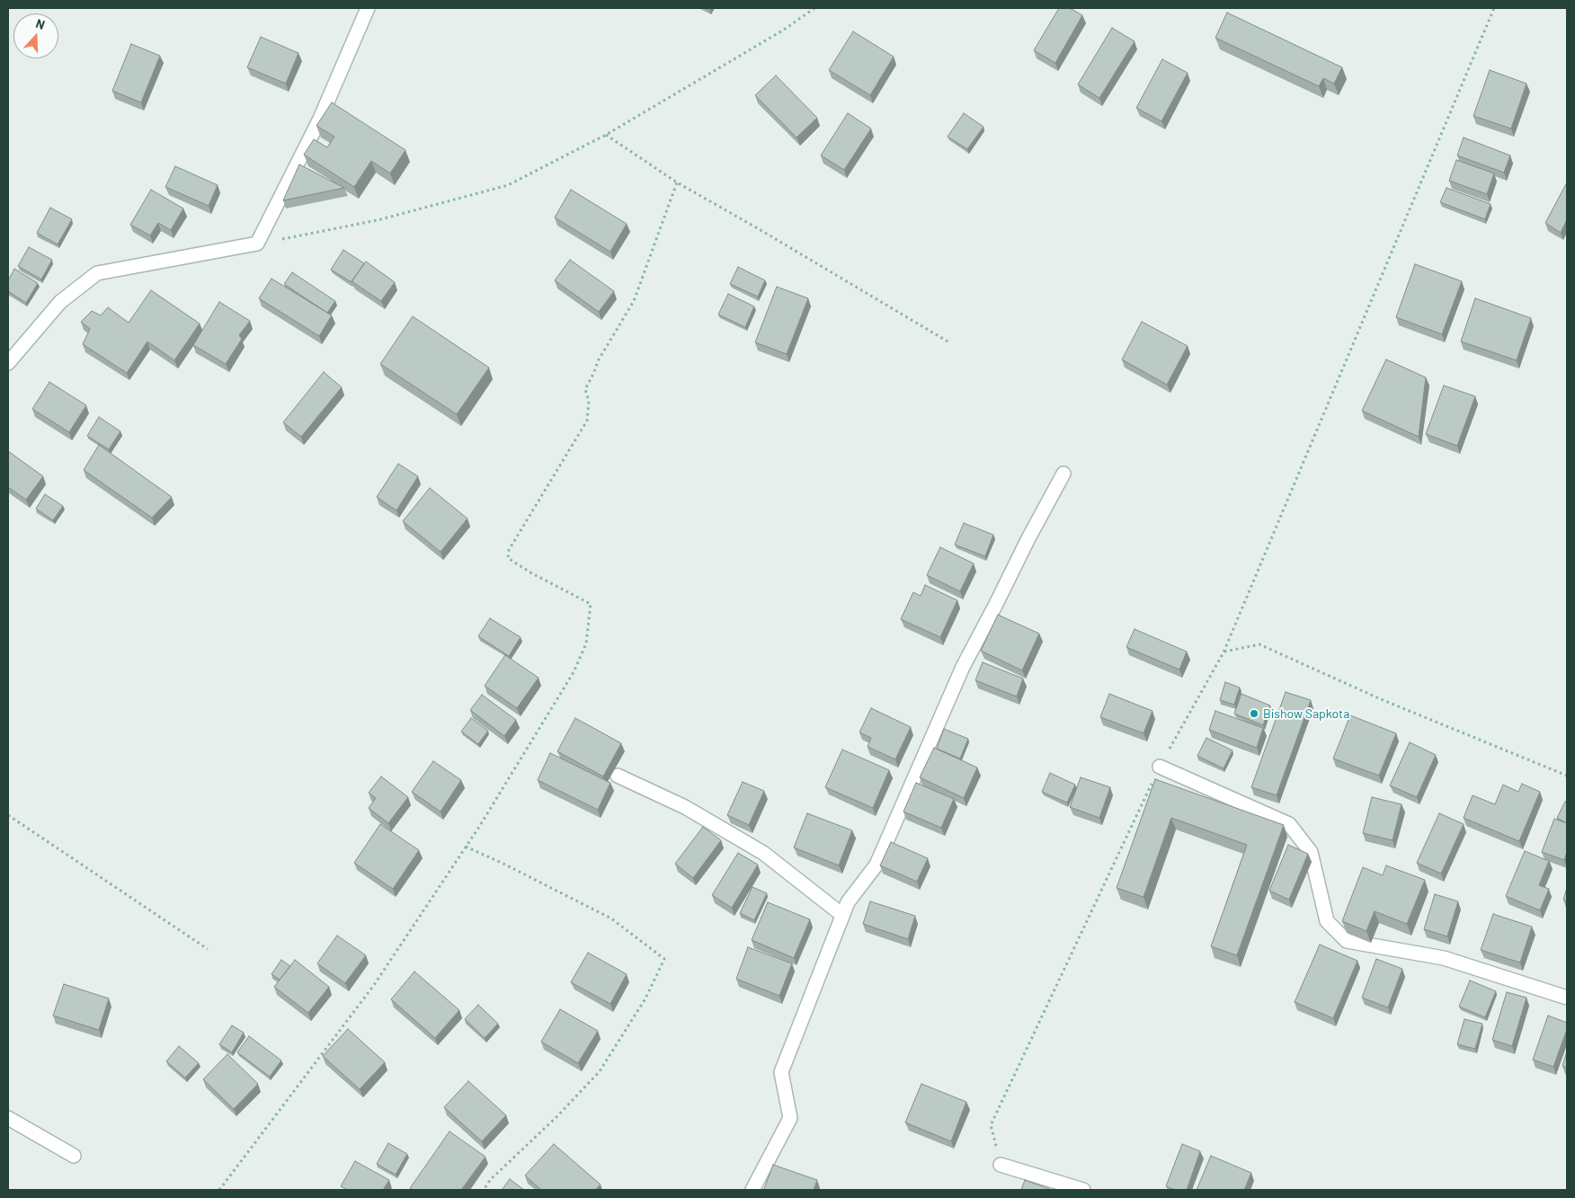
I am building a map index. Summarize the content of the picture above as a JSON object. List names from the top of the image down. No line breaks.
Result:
{"places":["Bishow Sapkota"],"north":"top"}
